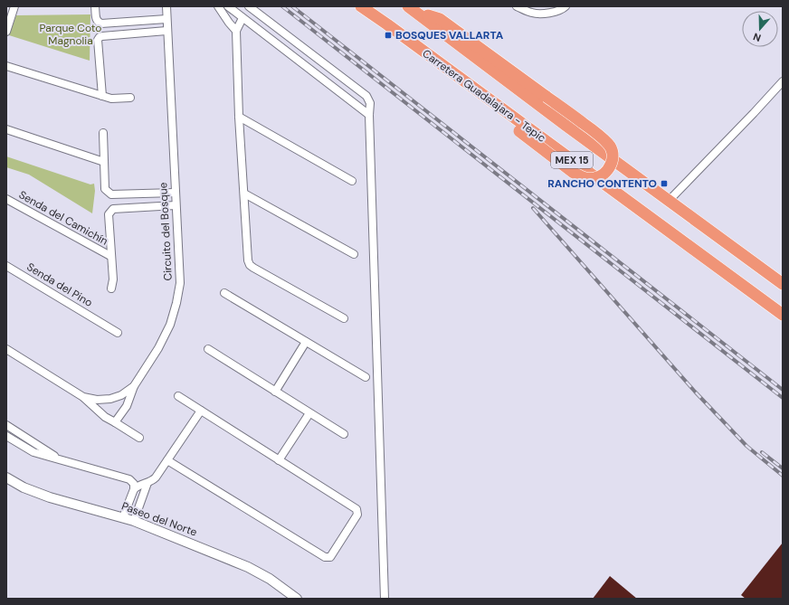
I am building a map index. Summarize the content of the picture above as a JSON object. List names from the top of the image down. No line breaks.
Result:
{"streets":{"highway":["Carretera Guadalajara - Tepic","MEX 15"],"street":["Senda del Camichín","Circuito del Bosque","Senda del Pino","Paseo del Norte"]},"crossings":[["Senda del Camichín","Circuito del Bosque"]],"parks":["Parque Coto Magnolia"],"places":{"transit":["BOSQUES VALLARTA","RANCHO CONTENTO"]},"north":"bottom"}
